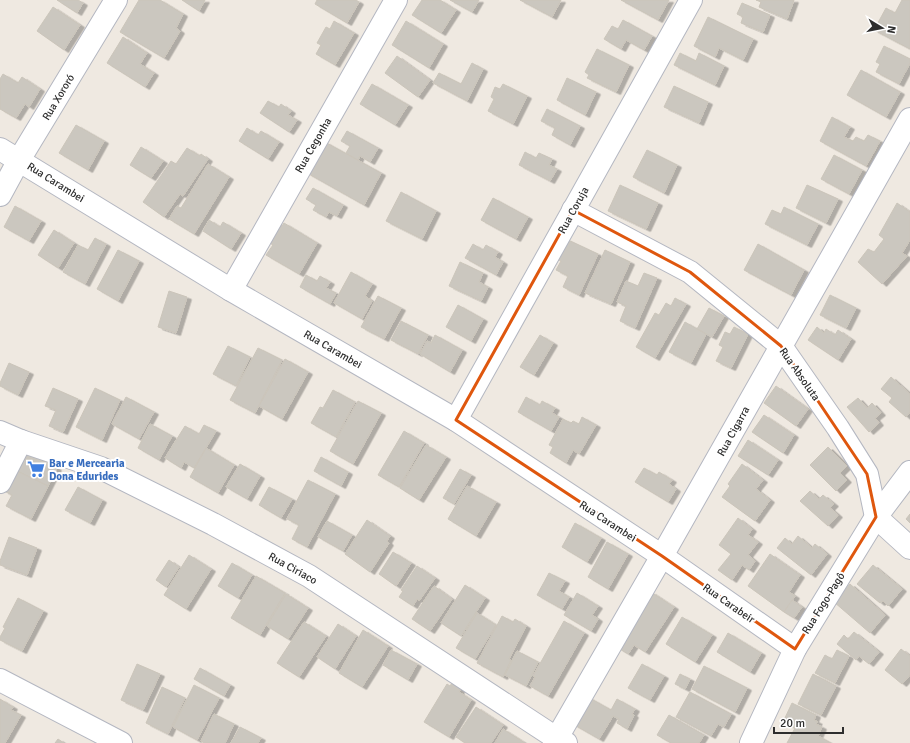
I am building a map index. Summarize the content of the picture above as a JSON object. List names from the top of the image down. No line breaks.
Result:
{"streets":{"street":["Rua Xororó","Rua Cegonha","Rua Carambei","Rua Coruja","Rua Absoluta","Rua Cigarra","Rua Ciriaco","Rua Carabeir","Rua Fogo-Pagô"]},"crossings":[["Rua Xororó","Rua Carambei"],["Rua Cegonha","Rua Carambei"],["Rua Carambei","Rua Coruja"],["Rua Carambei","Rua Cigarra"],["Rua Carambei","Rua Carabeir"],["Rua Coruja","Rua Absoluta"],["Rua Absoluta","Rua Cigarra"],["Rua Absoluta","Rua Fogo-Pagô"],["Rua Cigarra","Rua Ciriaco"],["Rua Cigarra","Rua Carabeir"],["Rua Carabeir","Rua Fogo-Pagô"]],"places":{"supermarket":["Bar e Mercearia Dona Edurides"]},"scale_bar":"20 m","north":"right"}
